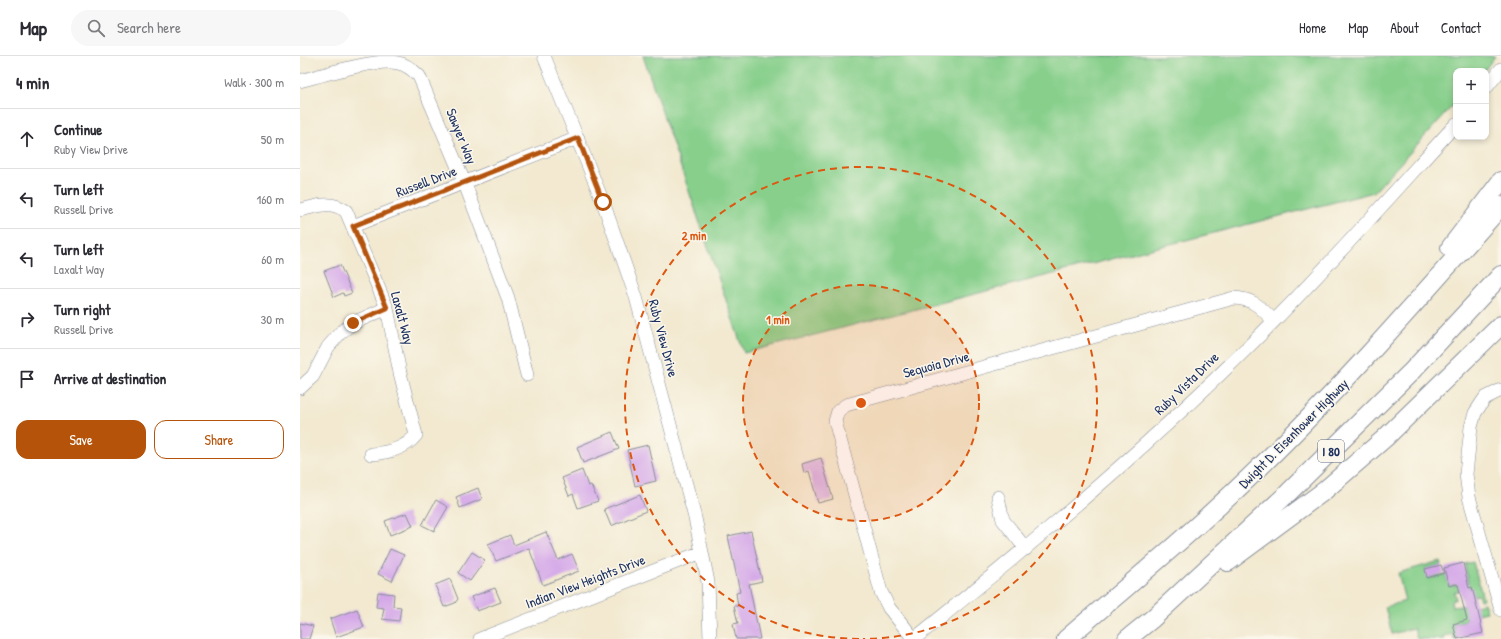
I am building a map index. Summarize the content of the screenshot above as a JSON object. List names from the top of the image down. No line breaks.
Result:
{"streets":{"highway":["Dwight D. Eisenhower Highway","I 80"],"street":["Sawyer Way","Russell Drive","Laxalt Way","Ruby View Drive","Sequoia Drive","Ruby Vista Drive","Indian View Heights Drive"]},"crossings":[["Sawyer Way","Russell Drive"],["Russell Drive","Laxalt Way"],["Russell Drive","Ruby View Drive"],["Ruby View Drive","Indian View Heights Drive"],["Sequoia Drive","Ruby Vista Drive"]],"page":{"header":"Map","search":"Search here","nav":["Home","Map","About","Contact"],"heading":["4 min","Walk · 300 m"],"map_buttons":["+","−"],"list":[["Continue","Ruby View Drive","50 m"],["Turn left","Russell Drive","160 m"],["Turn left","Laxalt Way","60 m"],["Turn right","Russell Drive","30 m"],"Arrive at destination"],"buttons":["Save","Share"]},"rings":["2 min","1 min"]}
